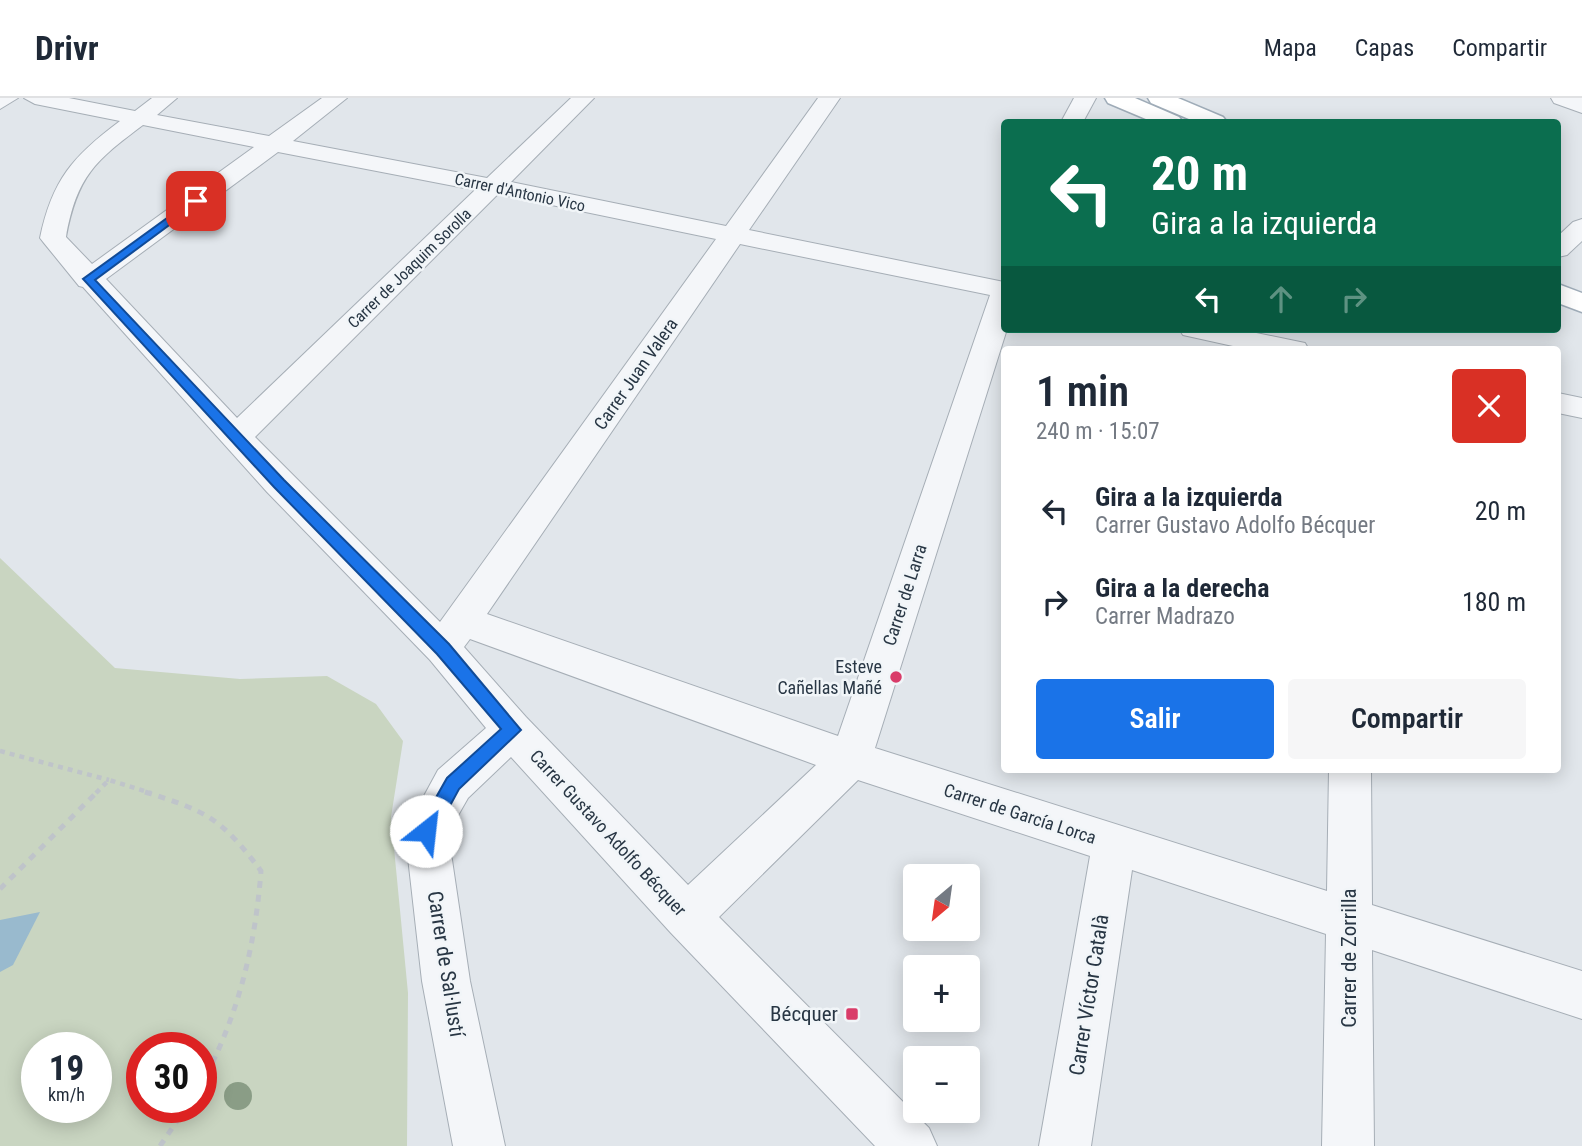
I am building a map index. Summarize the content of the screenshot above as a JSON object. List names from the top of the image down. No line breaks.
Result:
{"streets":{"street":["Carrer d'Antonio Vico","Carrer de Joaquim Sorolla","Carrer Juan Valera","Carrer de Larra","Carrer de García Lorca","Carrer Gustavo Adolfo Bécquer","Carrer de Zorrilla","Carrer de Sal·lustí","Carrer Víctor Català"]},"crossings":[["Carrer d'Antonio Vico","Carrer de Joaquim Sorolla"],["Carrer d'Antonio Vico","Carrer Juan Valera"],["Carrer d'Antonio Vico","Carrer Gustavo Adolfo Bécquer"],["Carrer de Joaquim Sorolla","Carrer Gustavo Adolfo Bécquer"],["Carrer Juan Valera","Carrer de García Lorca"],["Carrer Juan Valera","Carrer Gustavo Adolfo Bécquer"],["Carrer de Larra","Carrer de García Lorca"],["Carrer de Larra","Carrer Gustavo Adolfo Bécquer"],["Carrer de García Lorca","Carrer Gustavo Adolfo Bécquer"],["Carrer de García Lorca","Carrer de Zorrilla"],["Carrer de García Lorca","Carrer Víctor Català"],["Carrer Gustavo Adolfo Bécquer","Carrer de Sal·lustí"]],"places":{"other":["Esteve Cañellas Mañé"],"transit":["Bécquer"]},"north":"bottom left","page":{"header":"Drivr","nav":["Mapa","Capas","Compartir"],"turn":["20 m","Gira a la izquierda"],"heading":["1 min","240 m · 15:07"],"list":[{"name":"Gira a la izquierda","note":"Carrer Gustavo Adolfo Bécquer","value":"20 m"},{"name":"Gira a la derecha","note":"Carrer Madrazo","value":"180 m"}],"buttons":["Salir","Compartir"],"map_buttons":["+","−"],"speed":"19 km/h","limit":"30"}}
